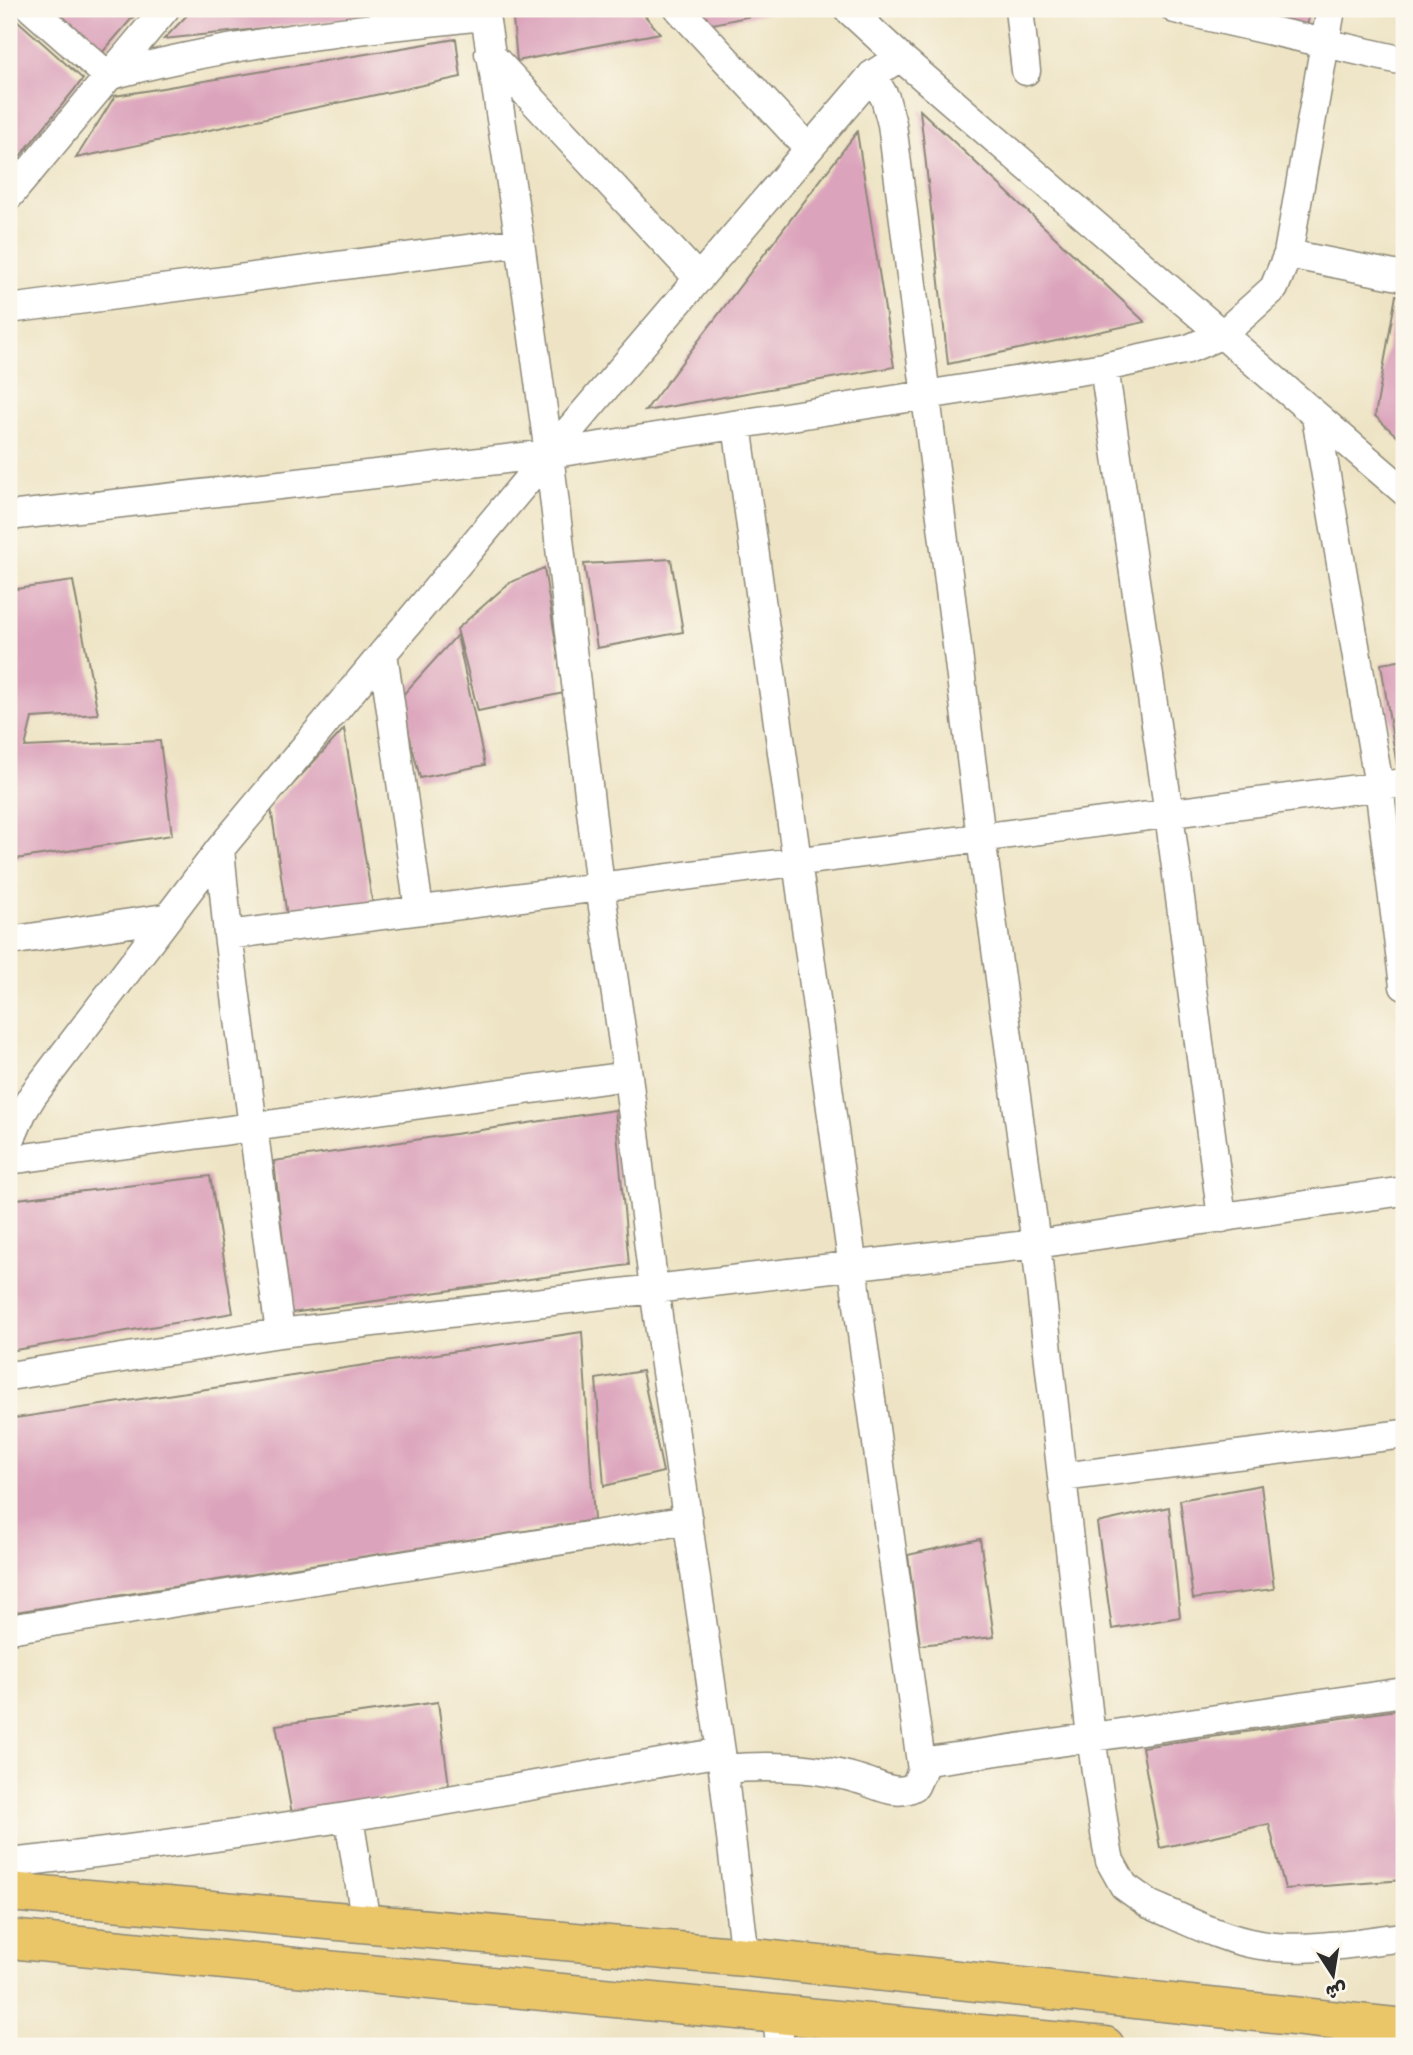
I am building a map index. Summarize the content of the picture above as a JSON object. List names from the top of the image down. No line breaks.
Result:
{"north":"bottom"}
